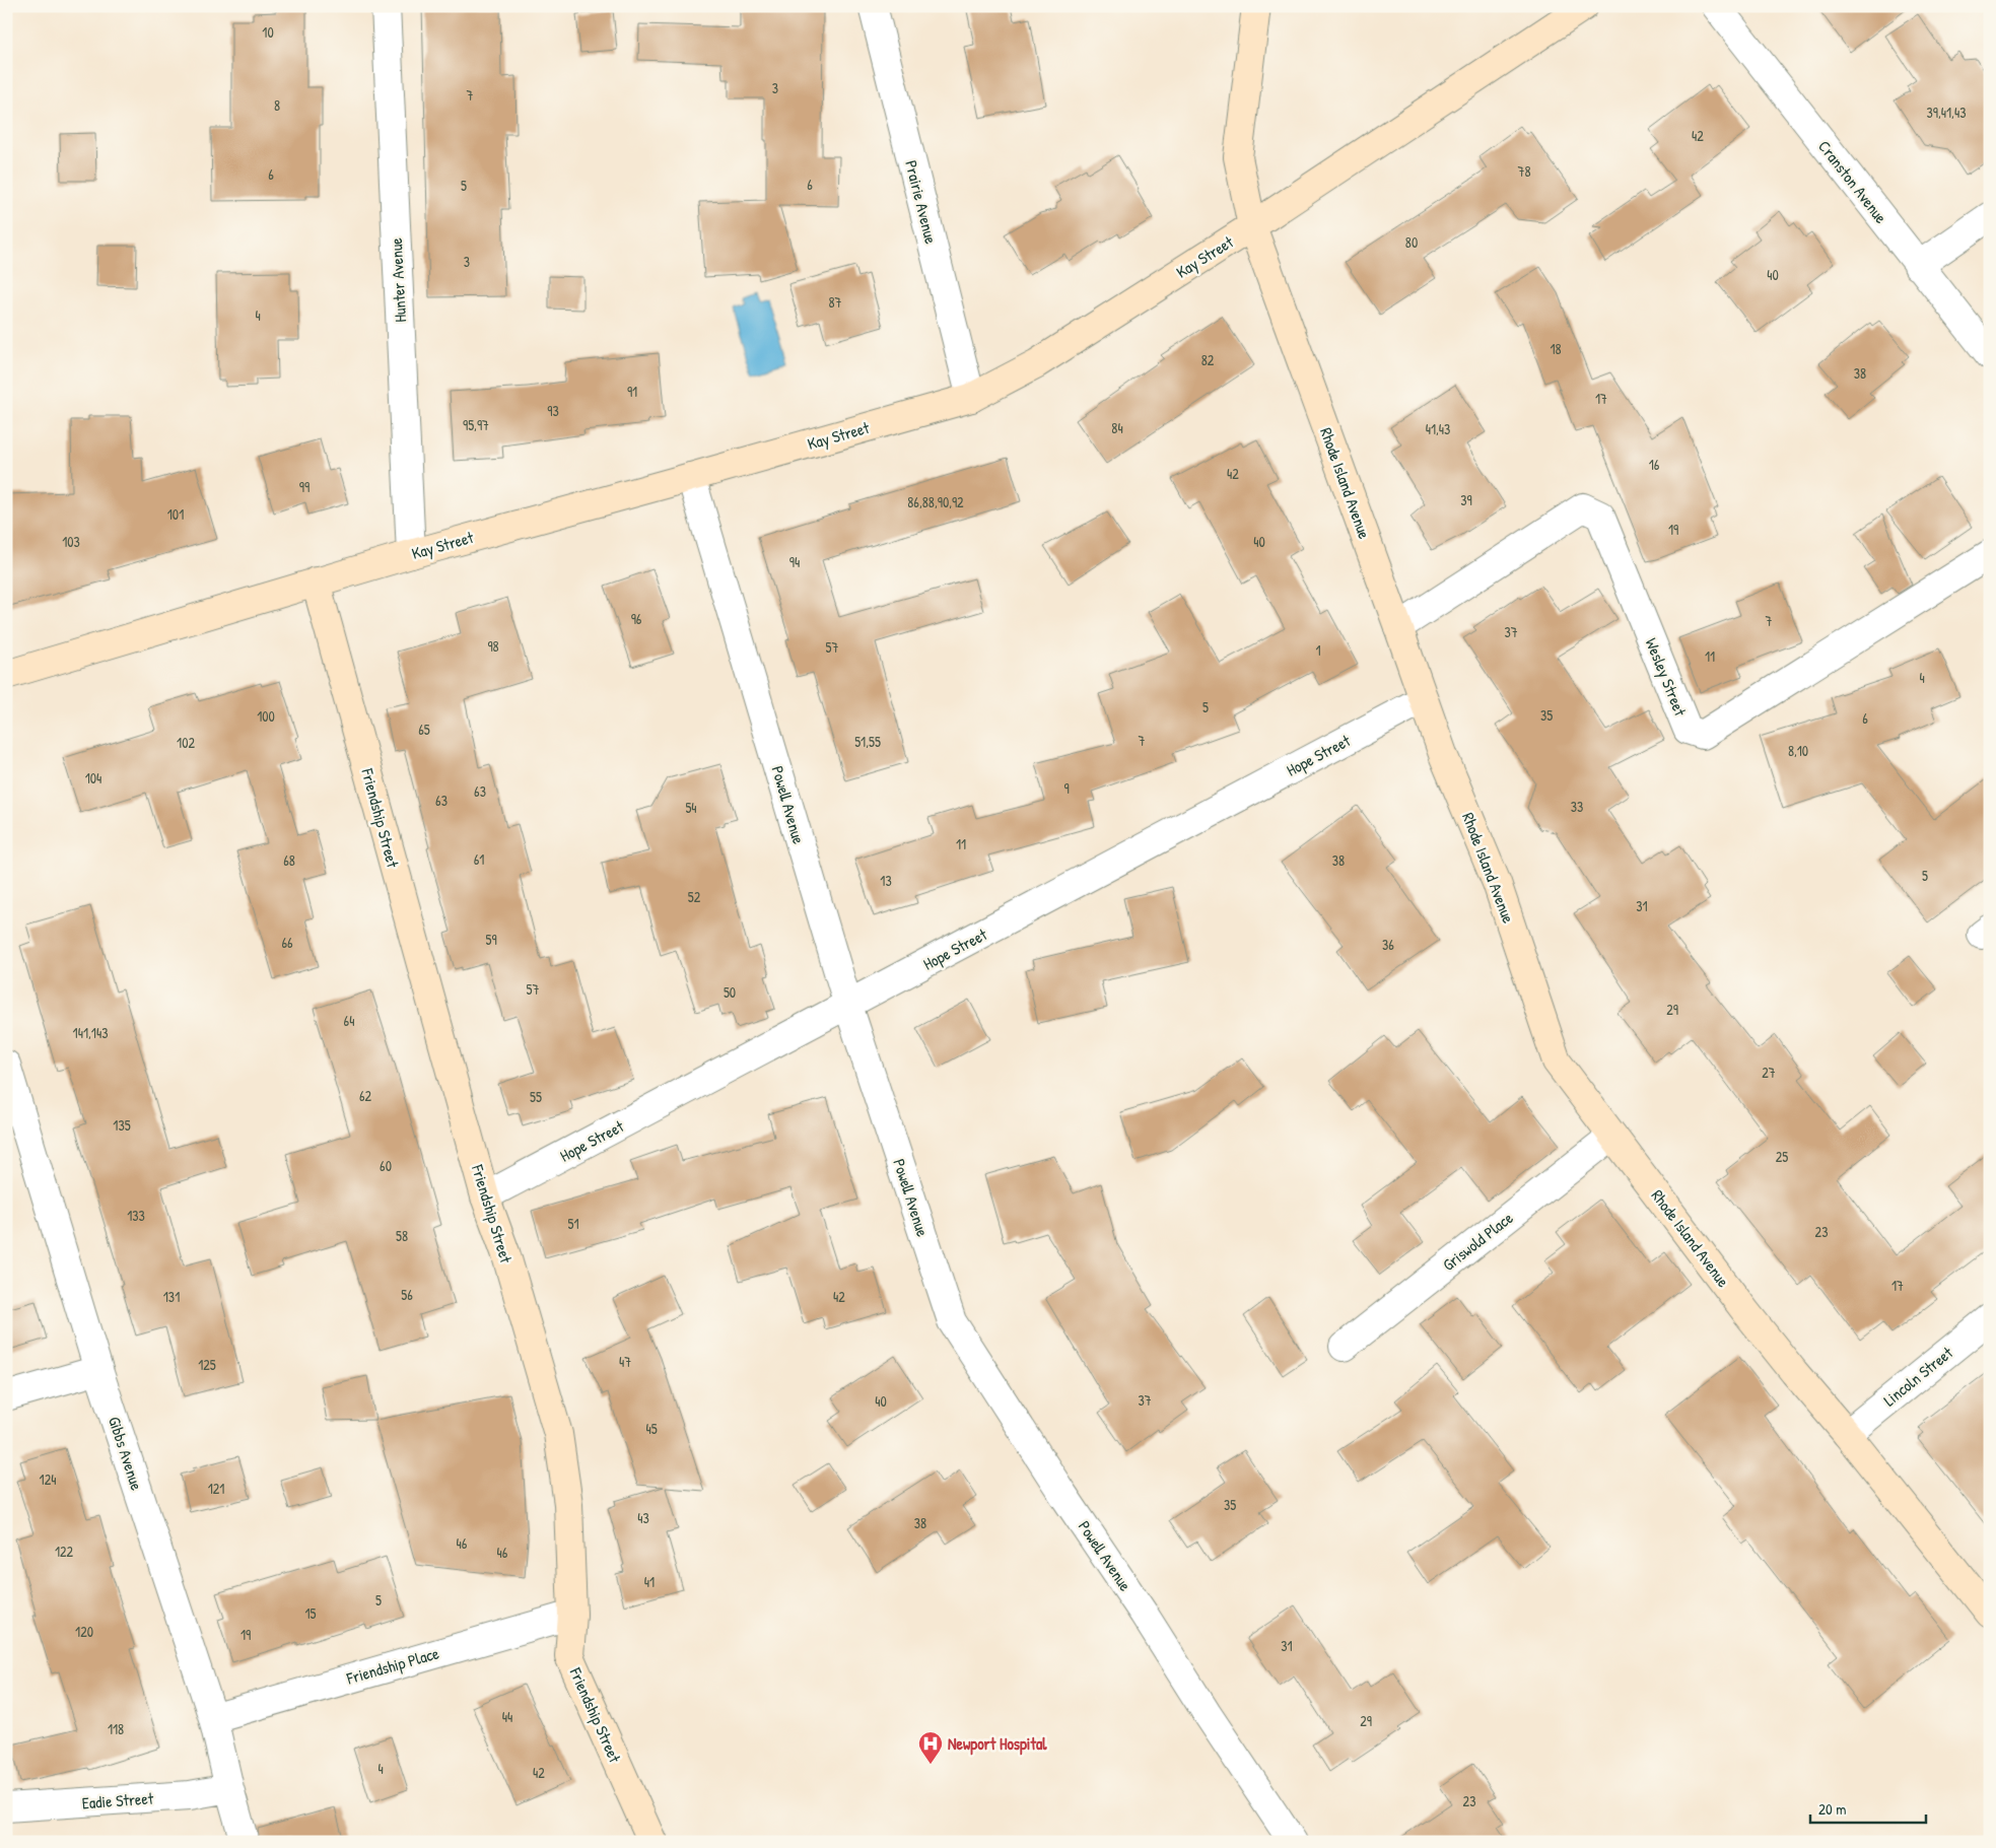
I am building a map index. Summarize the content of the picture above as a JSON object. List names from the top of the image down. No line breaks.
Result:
{"streets":{"street":["Cranston Avenue","Prairie Avenue","Kay Street","Hunter Avenue","Rhode Island Avenue","Wesley Street","Hope Street","Powell Avenue","Friendship Street","Griswold Place","Lincoln Street","Gibbs Avenue","Friendship Place","Eadie Street"]},"crossings":[["Prairie Avenue","Kay Street"],["Kay Street","Hunter Avenue"],["Kay Street","Rhode Island Avenue"],["Kay Street","Powell Avenue"],["Kay Street","Friendship Street"],["Rhode Island Avenue","Wesley Street"],["Rhode Island Avenue","Hope Street"],["Rhode Island Avenue","Griswold Place"],["Rhode Island Avenue","Lincoln Street"],["Hope Street","Powell Avenue"],["Hope Street","Friendship Street"],["Friendship Street","Friendship Place"],["Gibbs Avenue","Friendship Place"],["Gibbs Avenue","Eadie Street"]],"places":{"hospital":["Newport Hospital"]},"house_numbers":["10","3","7","8","39,41,43","42","78","6","6","5","80","3","40","87","4","18","82","38","91","17","93","95,97","84","41,43","16","42","99","39","86,88,90,92","101","19","103","40","94","96","7","37","98","57","1","11","4","5","35","100","6","65","7","51,55","102","8,10","104","9","63","63","33","54","11","61","68","38","5","13","52","31","59","66","36","57","50","29","64","141,143","27","62","55","135","25","60","133","51","23","58","17","56","131","42","47","125","37","40","45","124","121","35","43","38","46","122","46","41","5","15","120","19","31","44","29","118","4","42","23"],"scale_bar":"20 m"}
